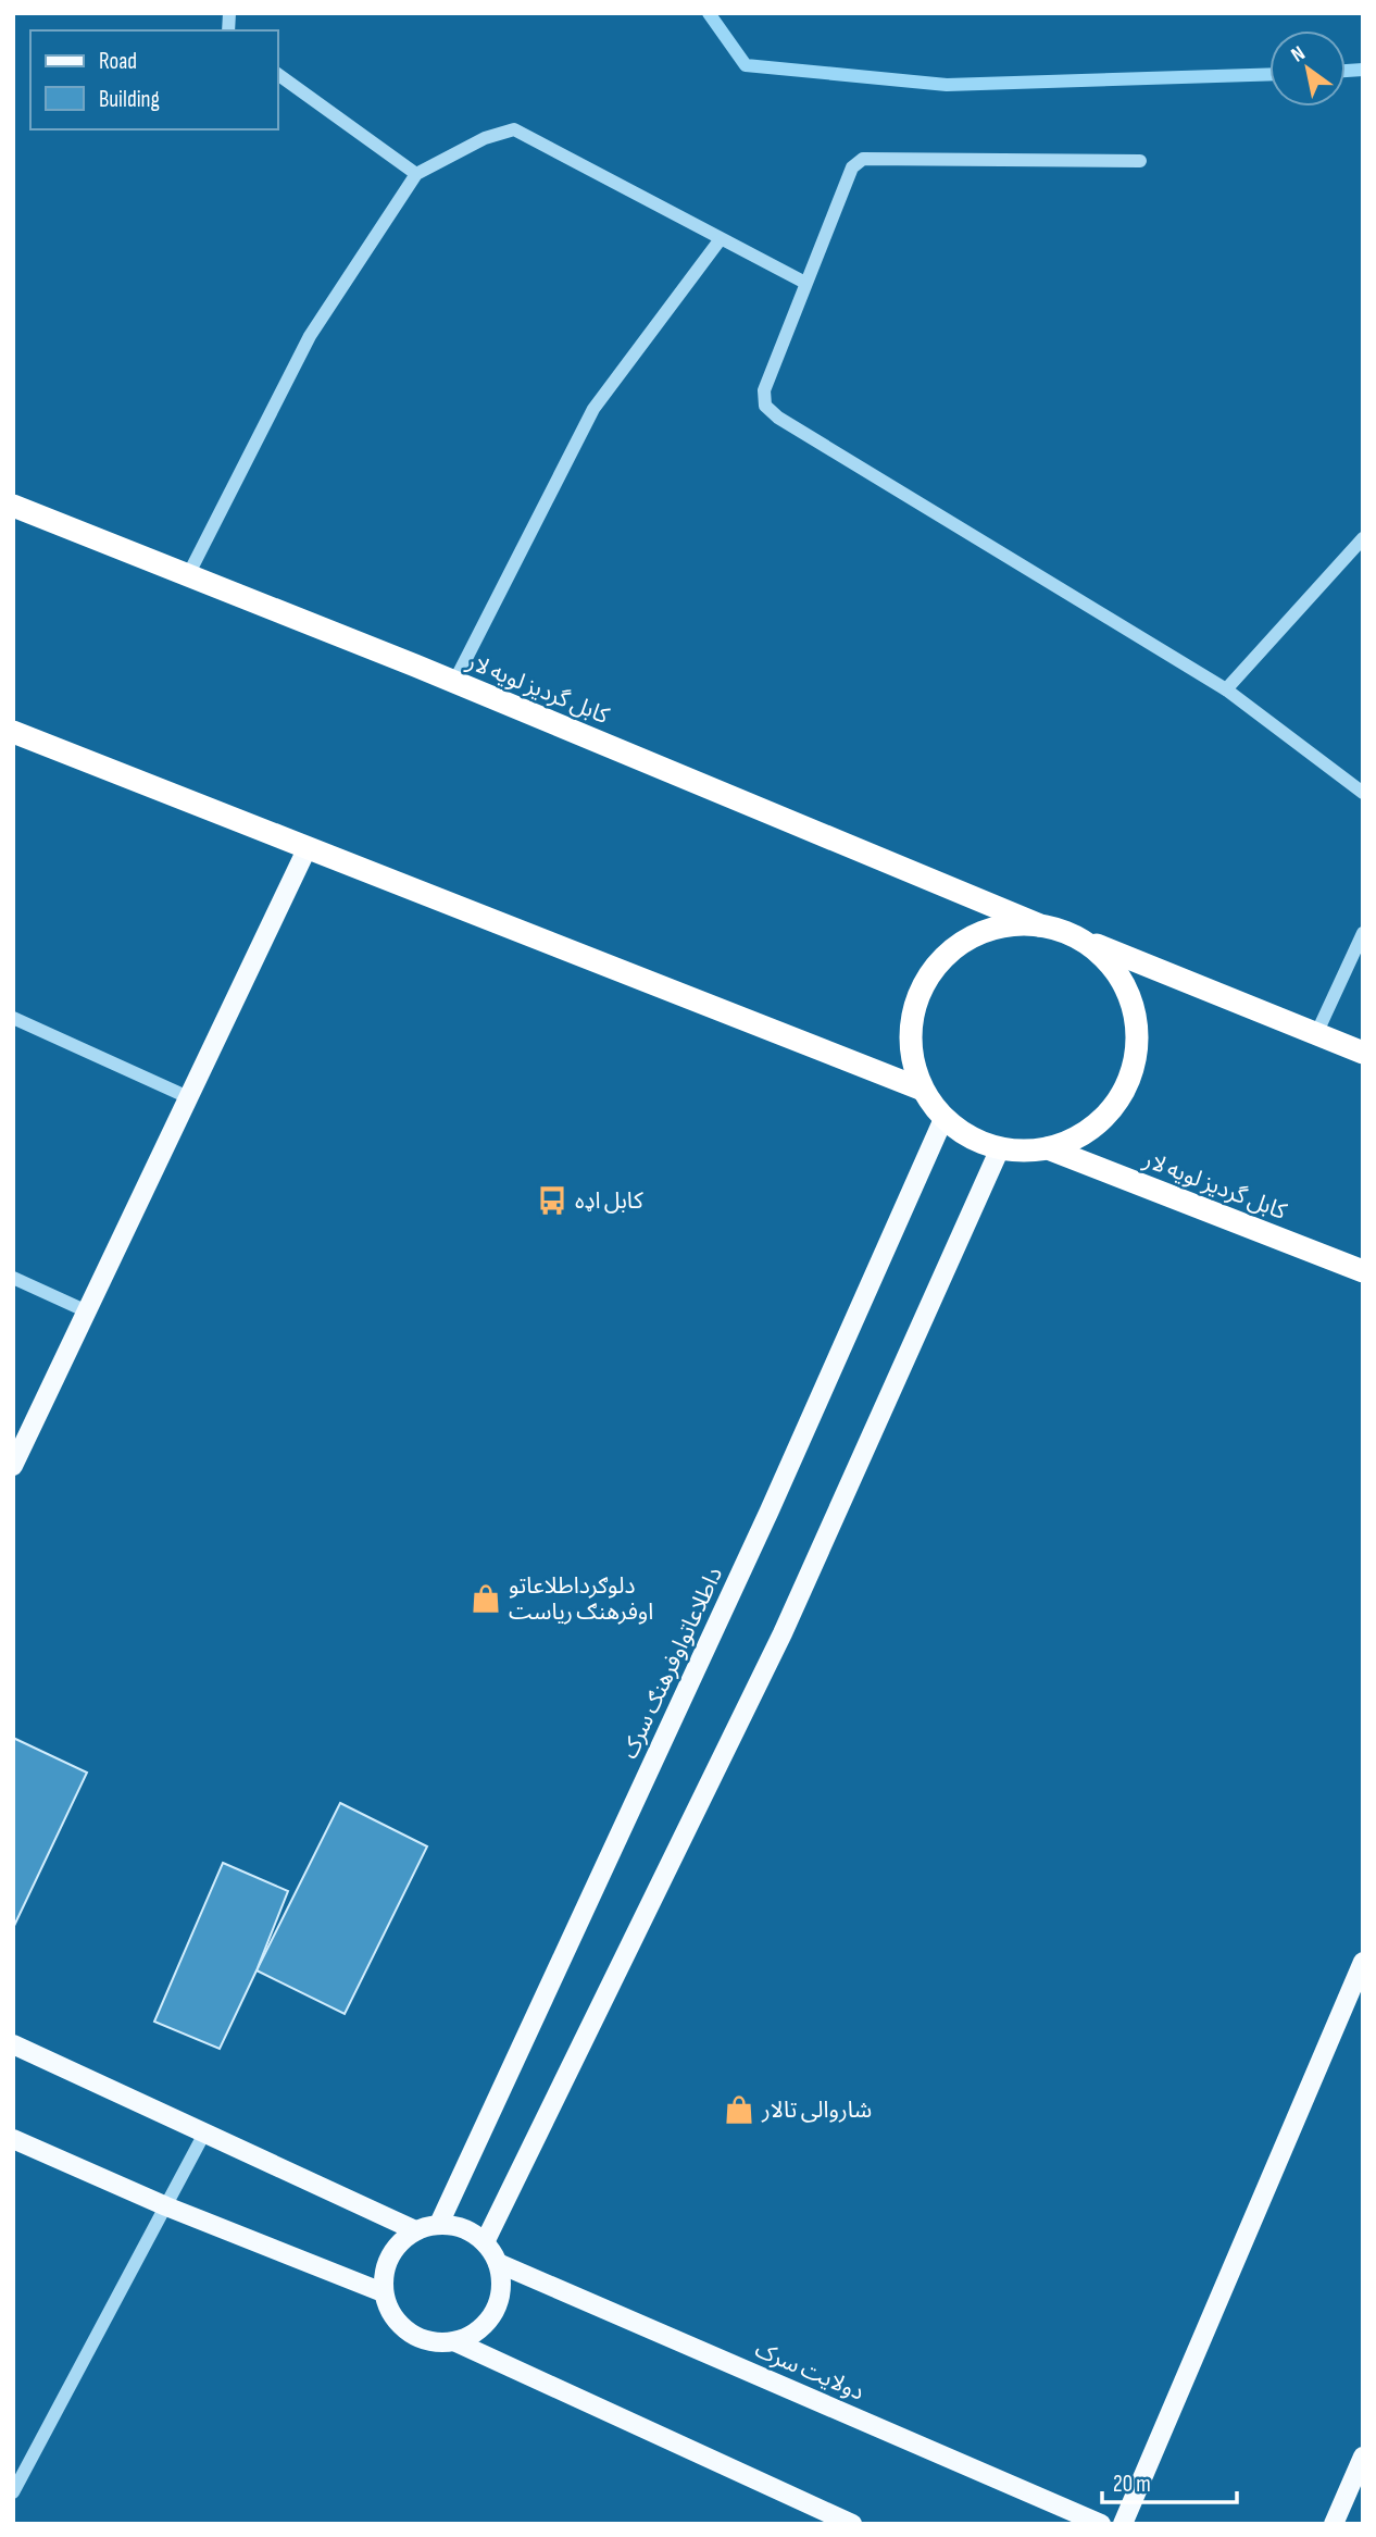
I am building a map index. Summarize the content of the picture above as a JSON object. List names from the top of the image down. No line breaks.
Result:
{"streets":{"highway":["کابل گردیز لویه لار"],"main road":["داطلاعاتواوفرهنګ سرک","دولایت سرک"]},"crossings":[["کابل گردیز لویه لار","داطلاعاتواوفرهنګ سرک"],["داطلاعاتواوفرهنګ سرک","دولایت سرک"]],"places":{"bus stop":["کابل اډه"],"shop":["دلوګرداطلاعاتو اوفرهنګ ریاست","شاروالی تالار"]},"legend":["Road","Building"],"scale_bar":"20 m","north":"top left"}
